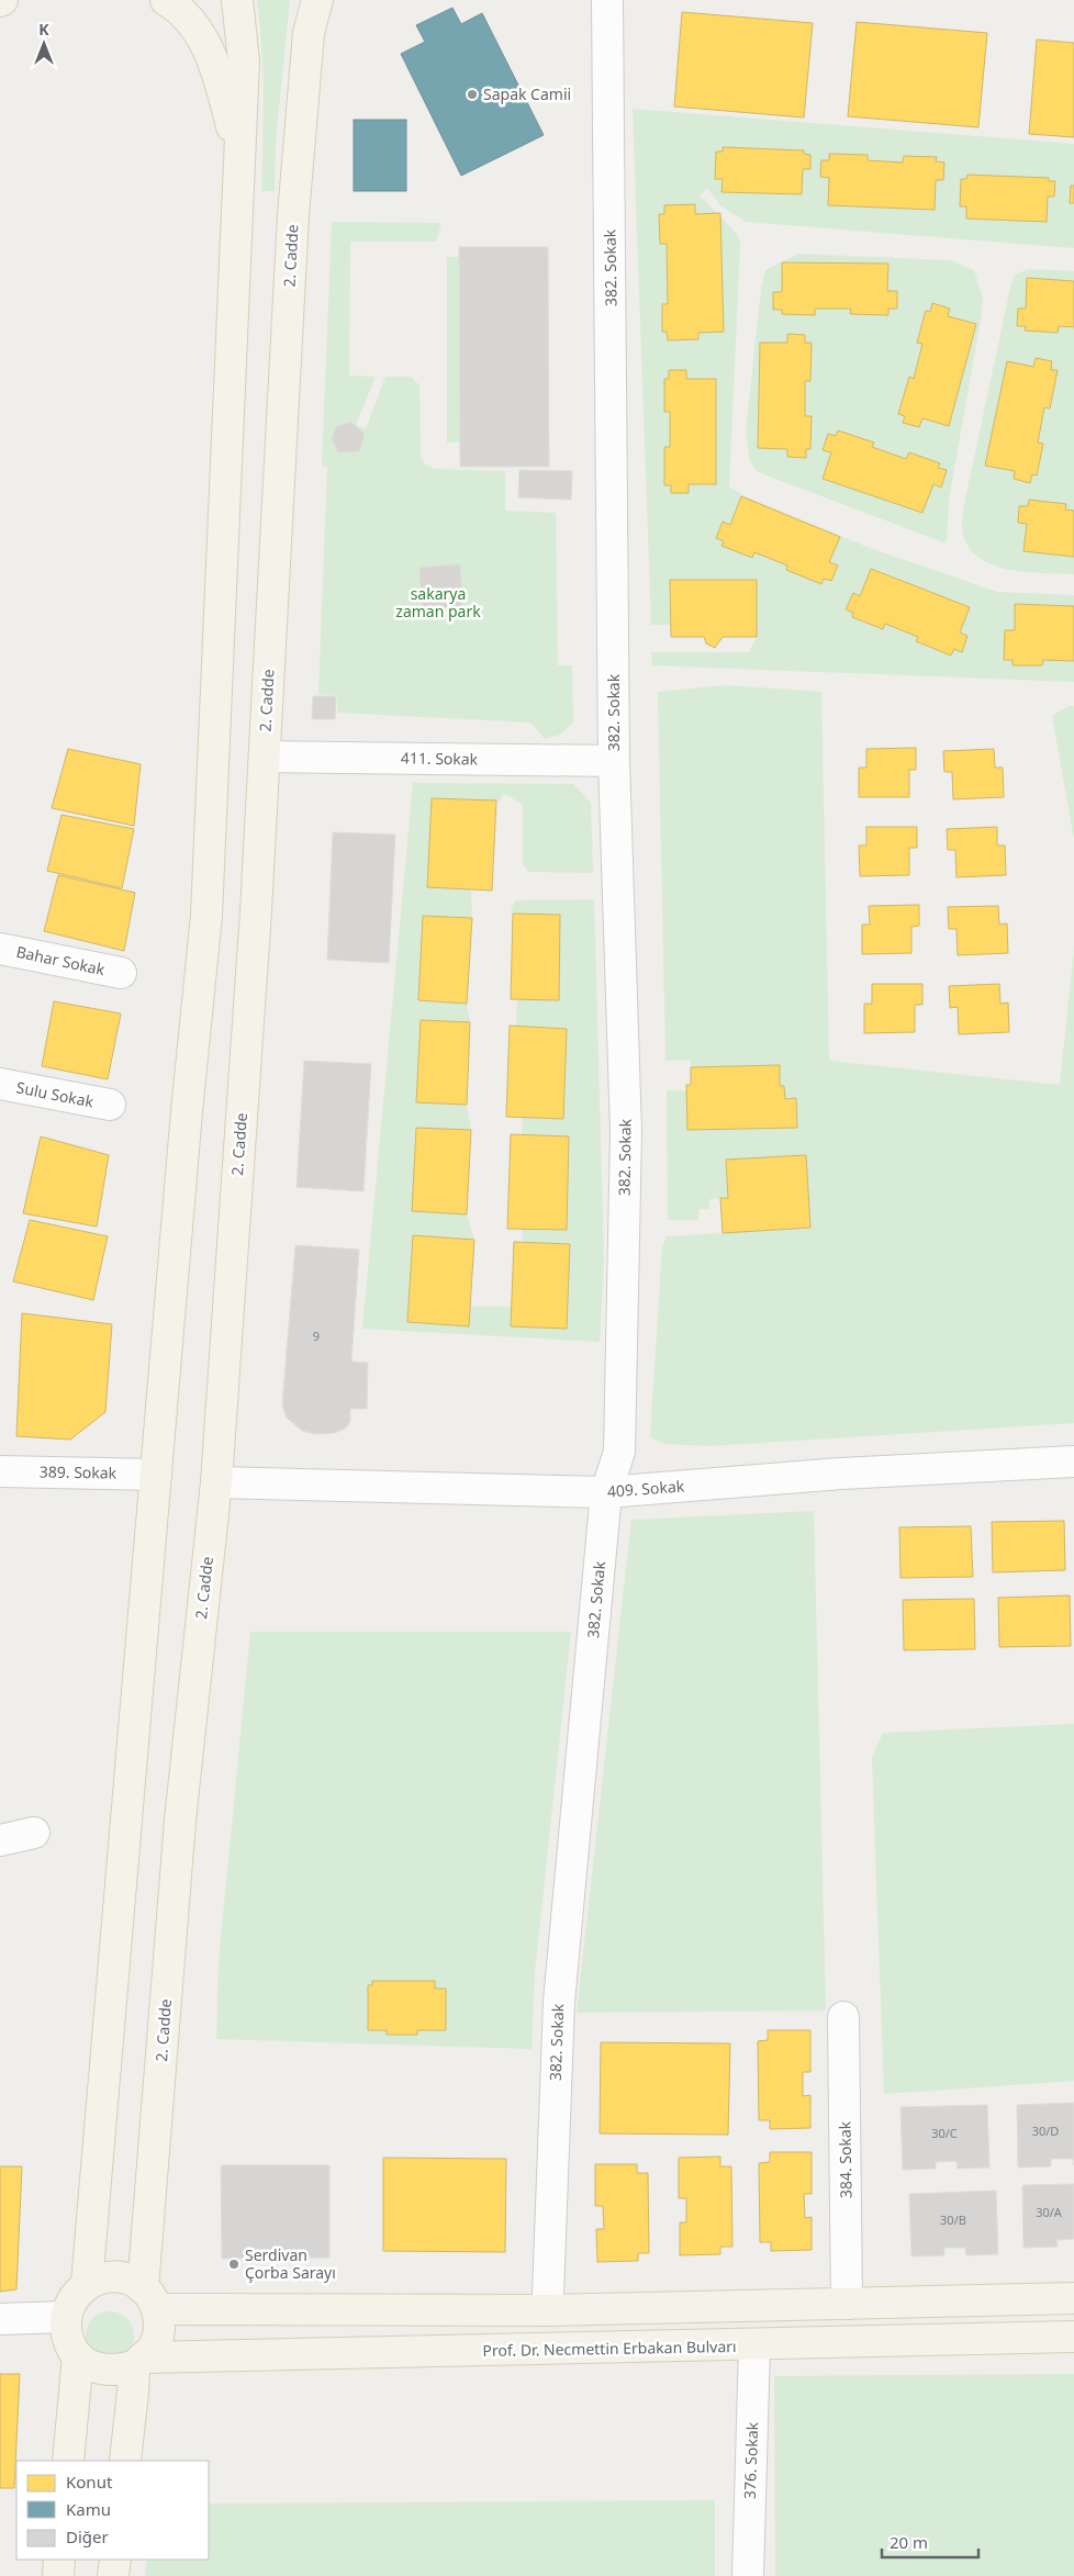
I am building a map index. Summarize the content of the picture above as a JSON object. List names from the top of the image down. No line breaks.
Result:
{"streets":{"main road":["2. Cadde","Prof. Dr. Necmettin Erbakan Bulvarı"],"street":["382. Sokak","411. Sokak","Bahar Sokak","Sulu Sokak","389. Sokak","409. Sokak","384. Sokak","376. Sokak"]},"crossings":[["2. Cadde","411. Sokak"],["2. Cadde","409. Sokak"],["2. Cadde","Prof. Dr. Necmettin Erbakan Bulvarı"],["382. Sokak","411. Sokak"],["382. Sokak","409. Sokak"],["Prof. Dr. Necmettin Erbakan Bulvarı","376. Sokak"]],"parks":["sakarya zaman park"],"places":["Sapak Camii","Serdivan Çorba Sarayı"],"house_numbers":["9","30/D","30/C","30/A","30/B"],"legend":["Konut","Kamu","Diğer"],"scale_bar":"20 m","north":"top"}
